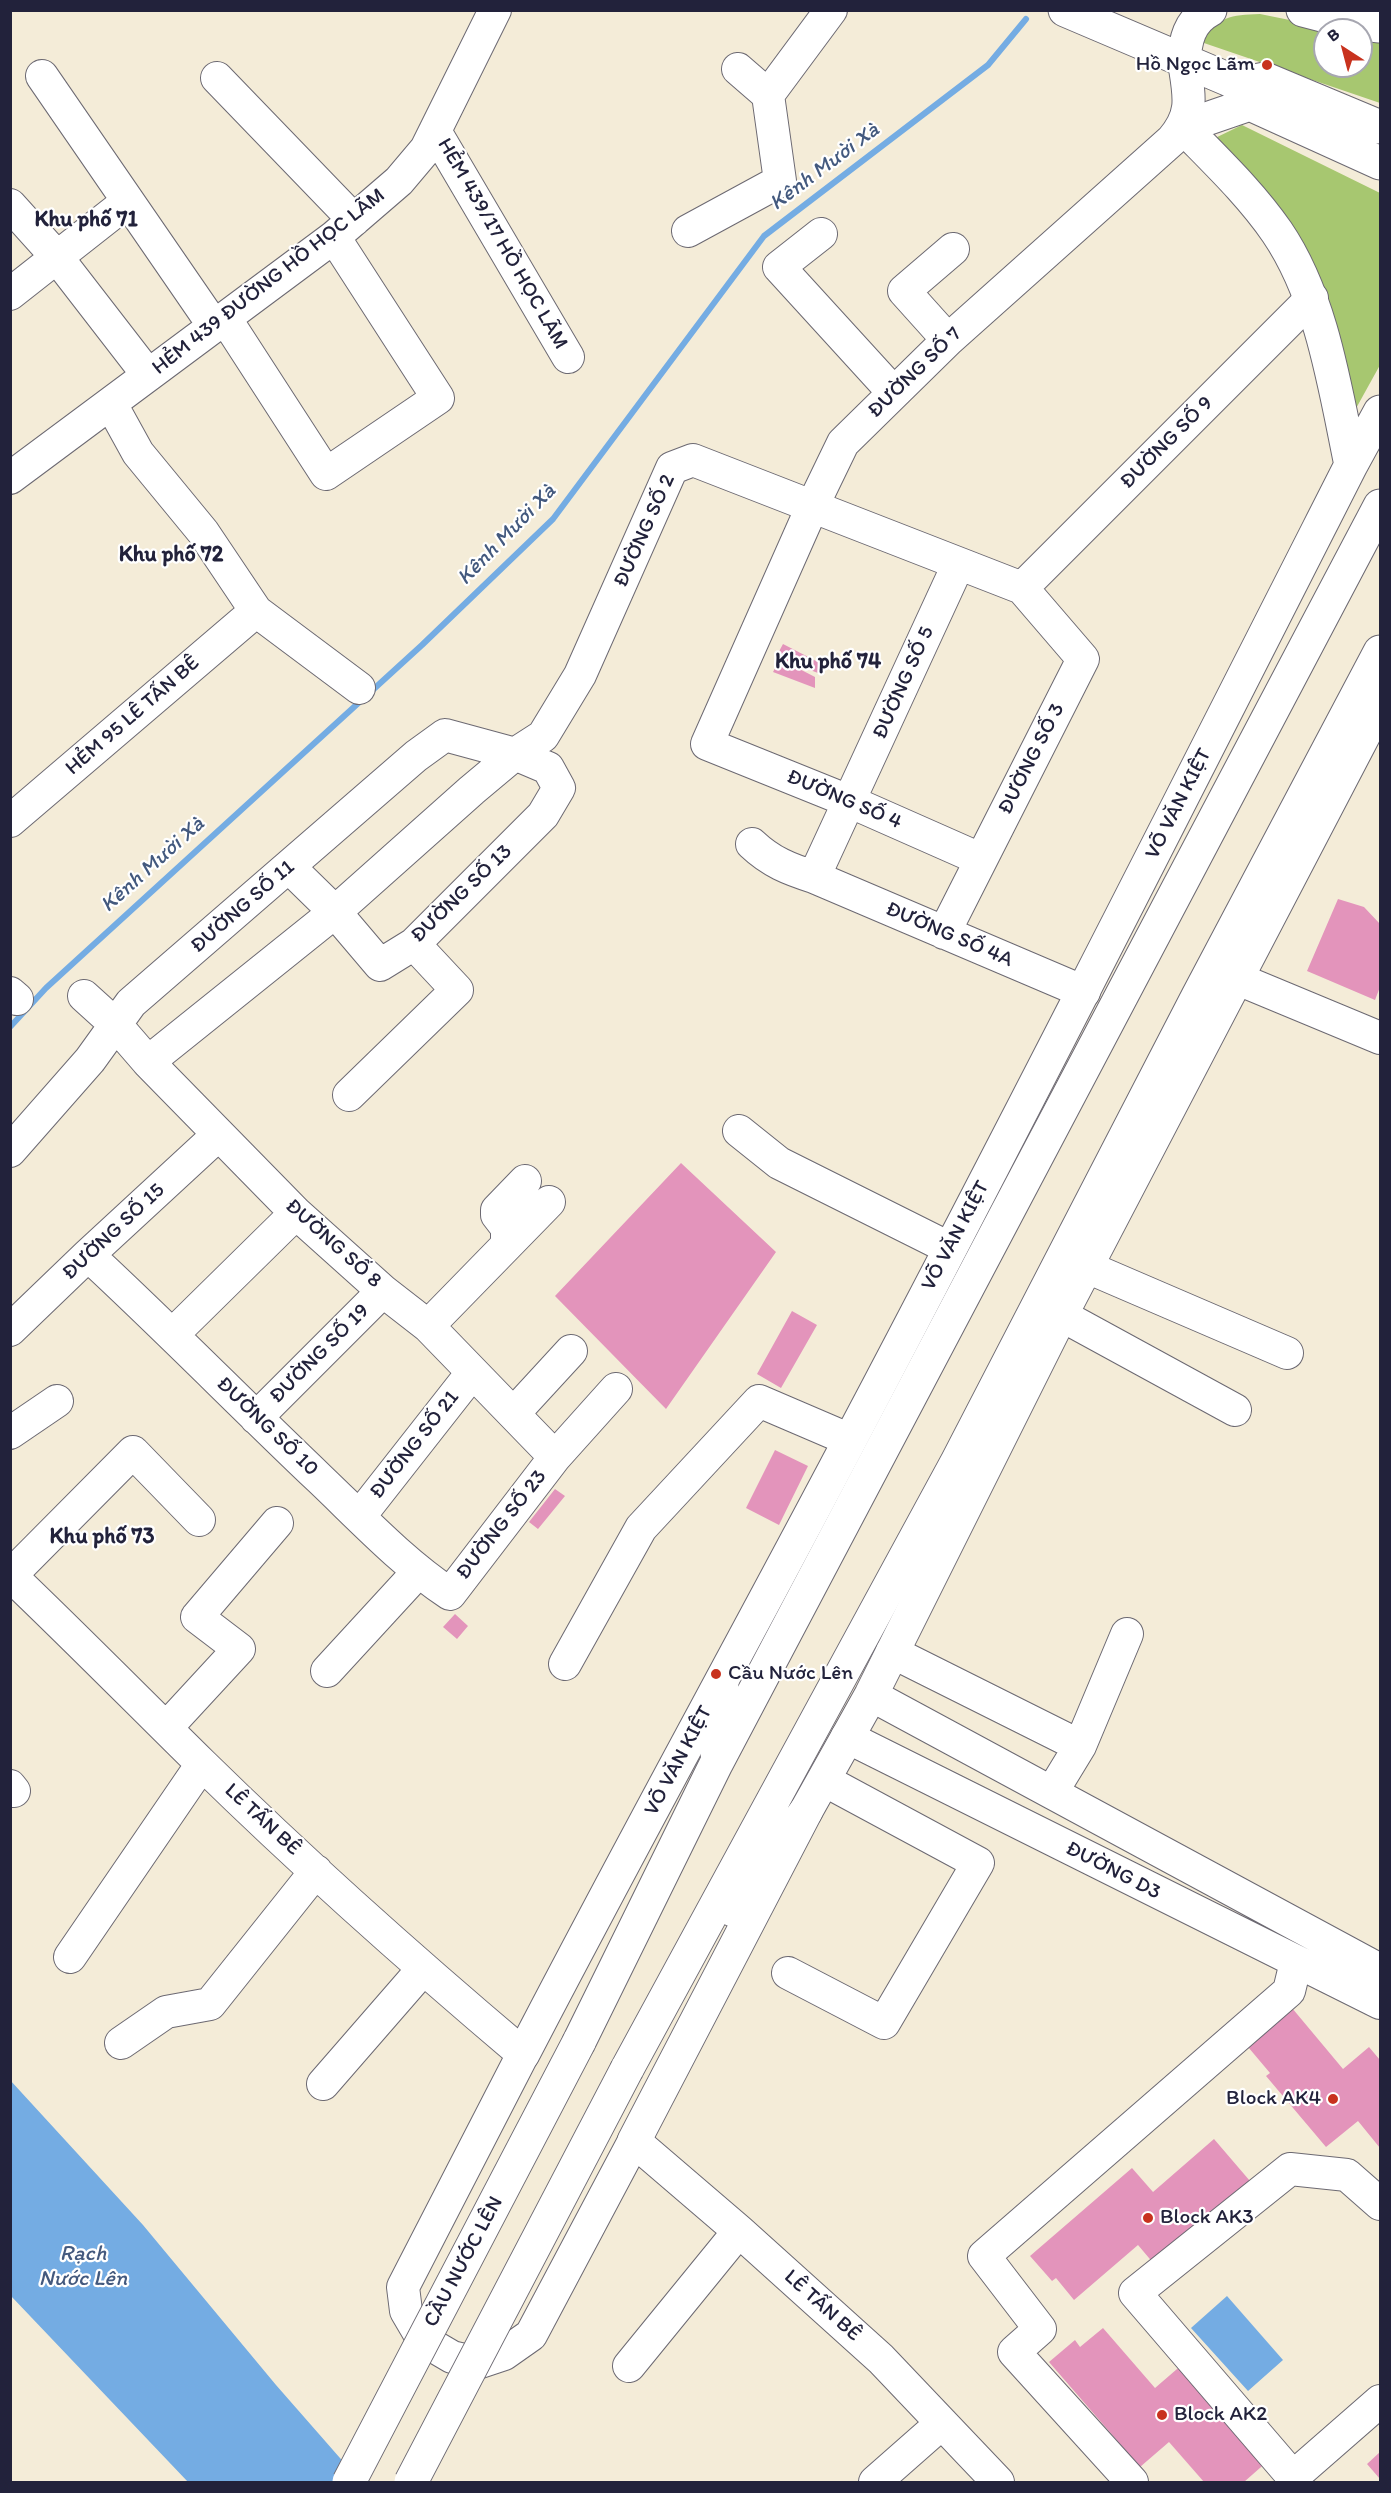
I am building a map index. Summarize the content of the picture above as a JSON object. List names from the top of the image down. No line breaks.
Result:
{"streets":{"main road":["VÕ VĂN KIỆT","CẦU NƯỚC LÊN"],"street":["HẺM 439/17 HỒ HỌC LÃM","HẺM 439 ĐƯỜNG HỒ HỌC LÃM","ĐƯỜNG SỐ 7","ĐƯỜNG SỐ 9","ĐƯỜNG SỐ 2","ĐƯỜNG SỐ 5","HẺM 95 LÊ TẤN BÊ","ĐƯỜNG SỐ 3","ĐƯỜNG SỐ 4","ĐƯỜNG SỐ 13","ĐƯỜNG SỐ 11","ĐƯỜNG SỐ 4A","ĐƯỜNG SỐ 15","ĐƯỜNG SỐ 8","ĐƯỜNG SỐ 19","ĐƯỜNG SỐ 10","ĐƯỜNG SỐ 21","ĐƯỜNG SỐ 23","LÊ TẤN BÊ","ĐƯỜNG D3"]},"crossings":[["HẺM 439/17 HỒ HỌC LÃM","HẺM 439 ĐƯỜNG HỒ HỌC LÃM"],["ĐƯỜNG SỐ 7","ĐƯỜNG SỐ 2"],["ĐƯỜNG SỐ 7","ĐƯỜNG SỐ 4"],["ĐƯỜNG SỐ 9","ĐƯỜNG SỐ 2"],["ĐƯỜNG SỐ 2","ĐƯỜNG SỐ 5"],["ĐƯỜNG SỐ 2","ĐƯỜNG SỐ 3"],["ĐƯỜNG SỐ 2","ĐƯỜNG SỐ 13"],["ĐƯỜNG SỐ 2","ĐƯỜNG SỐ 11"],["ĐƯỜNG SỐ 5","ĐƯỜNG SỐ 4"],["ĐƯỜNG SỐ 5","ĐƯỜNG SỐ 4A"],["ĐƯỜNG SỐ 3","ĐƯỜNG SỐ 4"],["ĐƯỜNG SỐ 3","ĐƯỜNG SỐ 4A"],["VÕ VĂN KIỆT","ĐƯỜNG SỐ 4A"],["VÕ VĂN KIỆT","LÊ TẤN BÊ"],["VÕ VĂN KIỆT","CẦU NƯỚC LÊN"],["ĐƯỜNG SỐ 13","ĐƯỜNG SỐ 11"],["ĐƯỜNG SỐ 11","ĐƯỜNG SỐ 8"],["ĐƯỜNG SỐ 15","ĐƯỜNG SỐ 8"],["ĐƯỜNG SỐ 15","ĐƯỜNG SỐ 10"],["ĐƯỜNG SỐ 8","ĐƯỜNG SỐ 19"],["ĐƯỜNG SỐ 8","ĐƯỜNG SỐ 21"],["ĐƯỜNG SỐ 8","ĐƯỜNG SỐ 23"],["ĐƯỜNG SỐ 19","ĐƯỜNG SỐ 10"],["ĐƯỜNG SỐ 10","ĐƯỜNG SỐ 21"],["ĐƯỜNG SỐ 10","ĐƯỜNG SỐ 23"]],"districts":["Khu phố 71","Khu phố 72","Khu phố 74","Khu phố 73"],"water":["Kênh Mười Xà","Rạch Nước Lên"],"places":["Hồ Ngọc Lãm","Cầu Nước Lên","Block AK4","Block AK3","Block AK2"],"north":"top left"}
